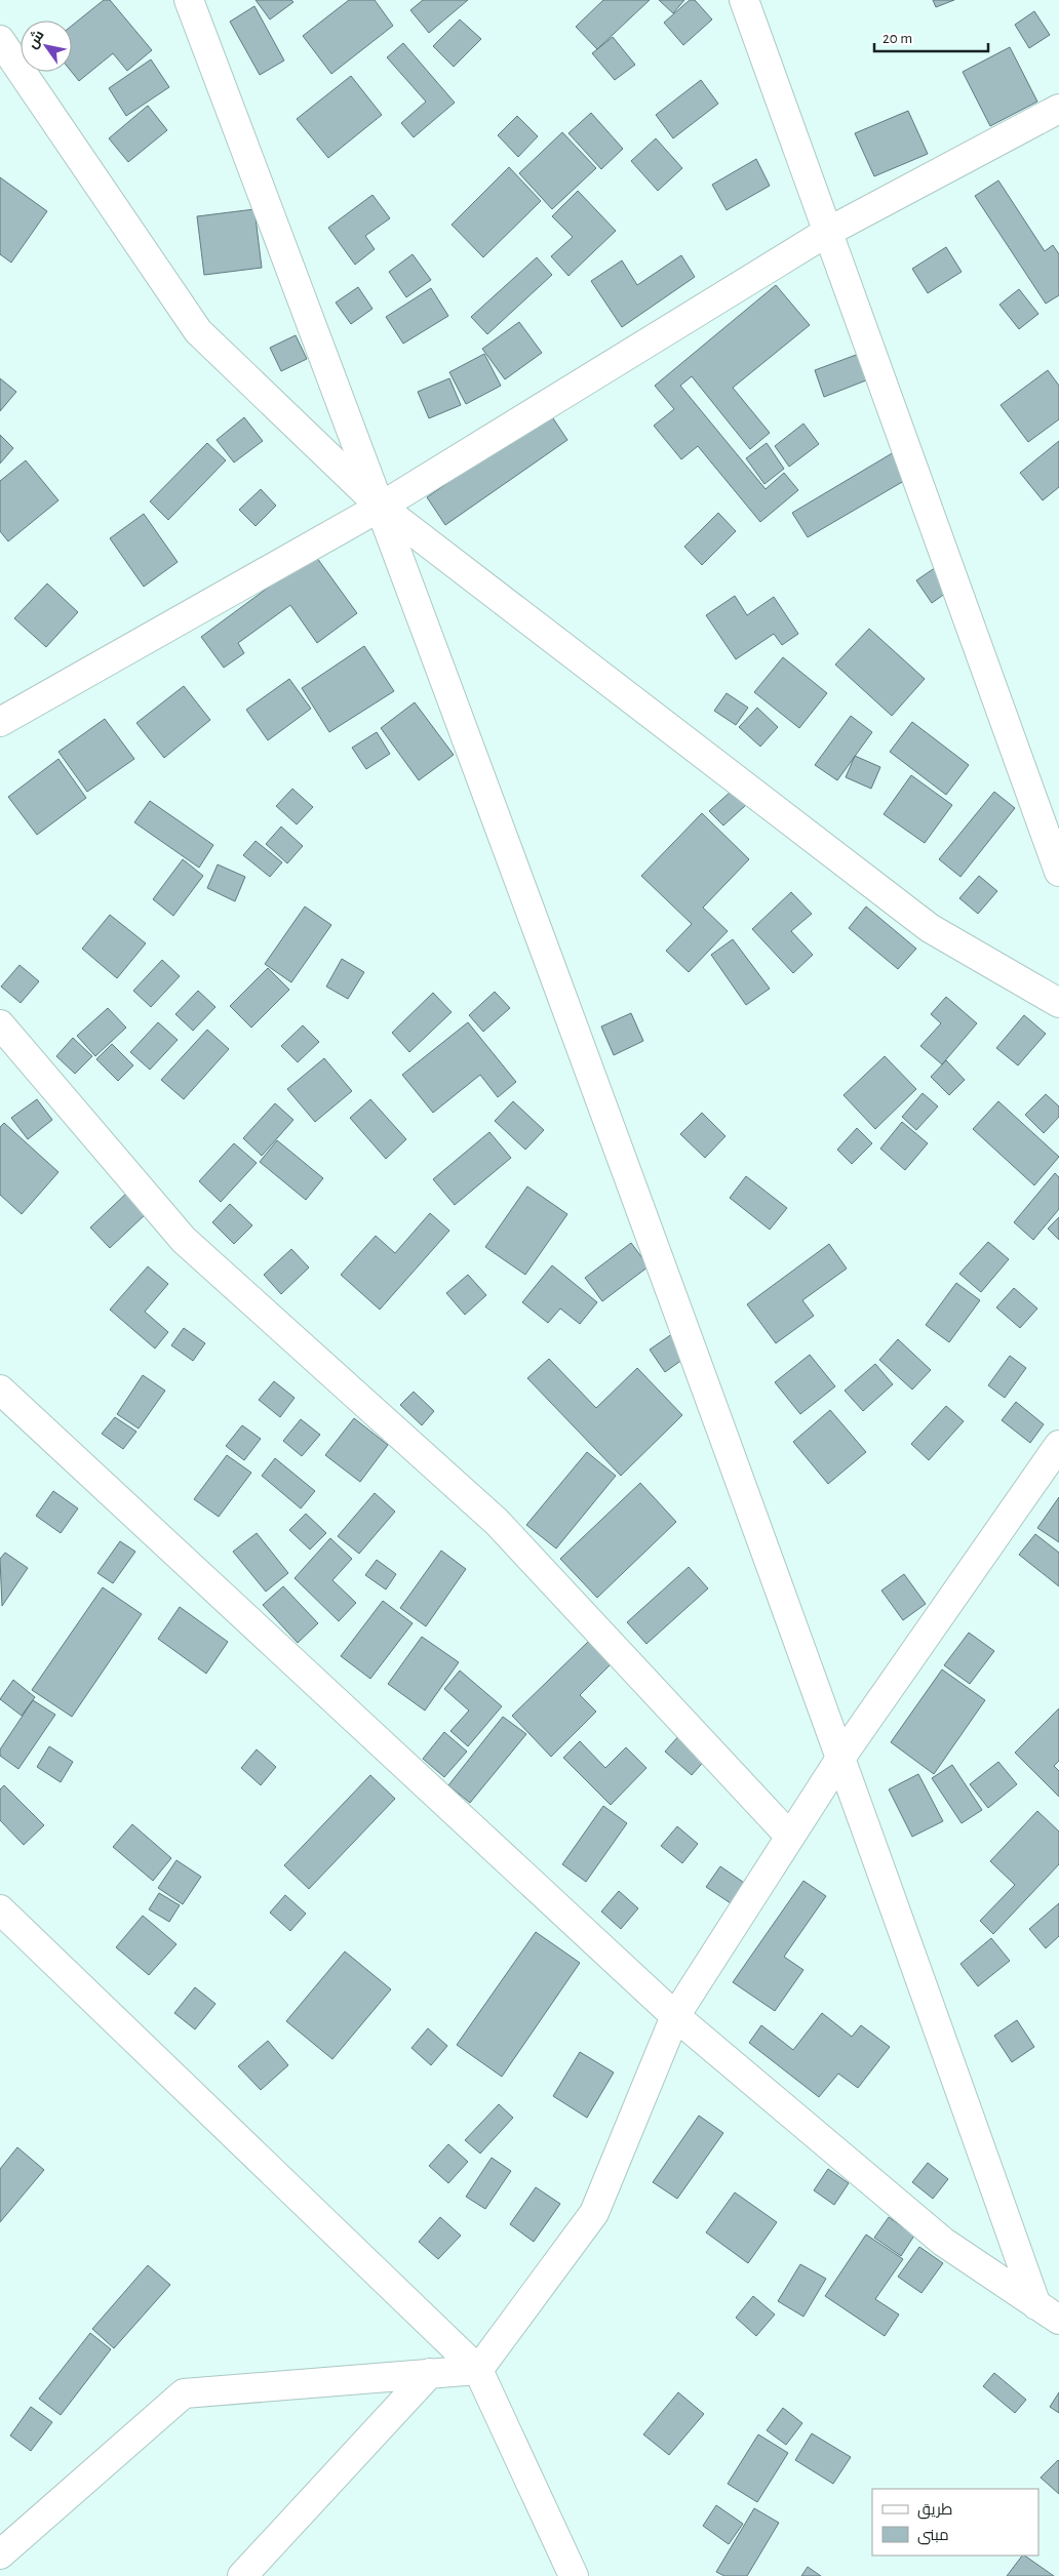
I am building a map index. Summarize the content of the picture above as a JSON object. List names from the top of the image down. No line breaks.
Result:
{"legend":["طريق","مبنى"],"scale_bar":"20 m","north":"top left"}
